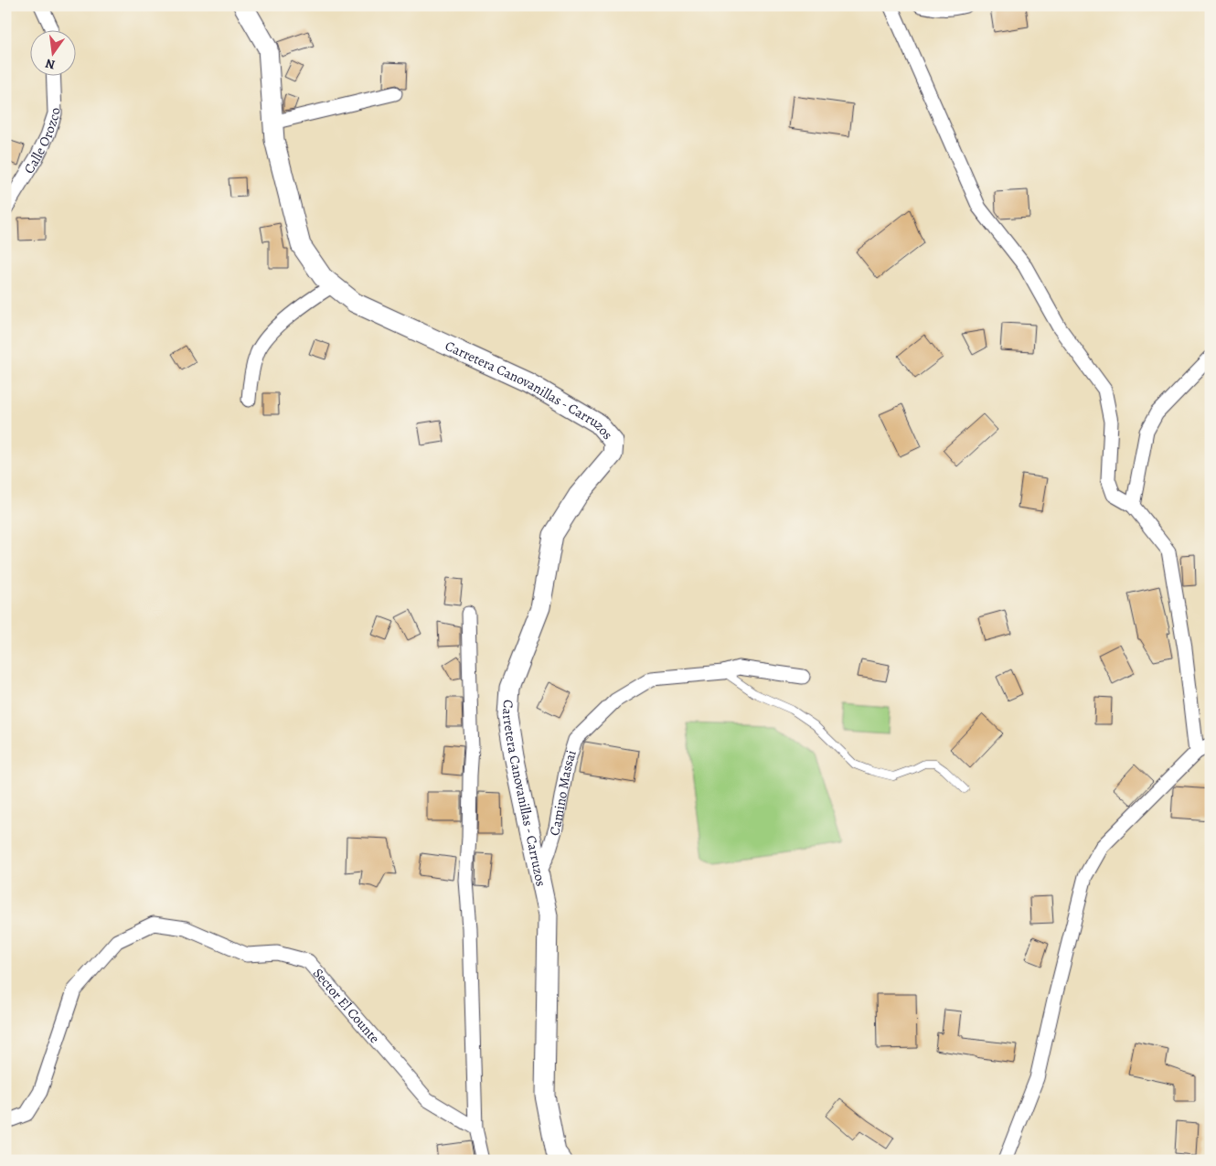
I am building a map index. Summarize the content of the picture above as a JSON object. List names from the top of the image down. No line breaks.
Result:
{"streets":{"street":["Calle Orozco","Carretera Canovanillas - Carruzos","Camino Massai","Sector El Counte"]},"crossings":[["Carretera Canovanillas - Carruzos","Camino Massai"]],"north":"bottom"}
